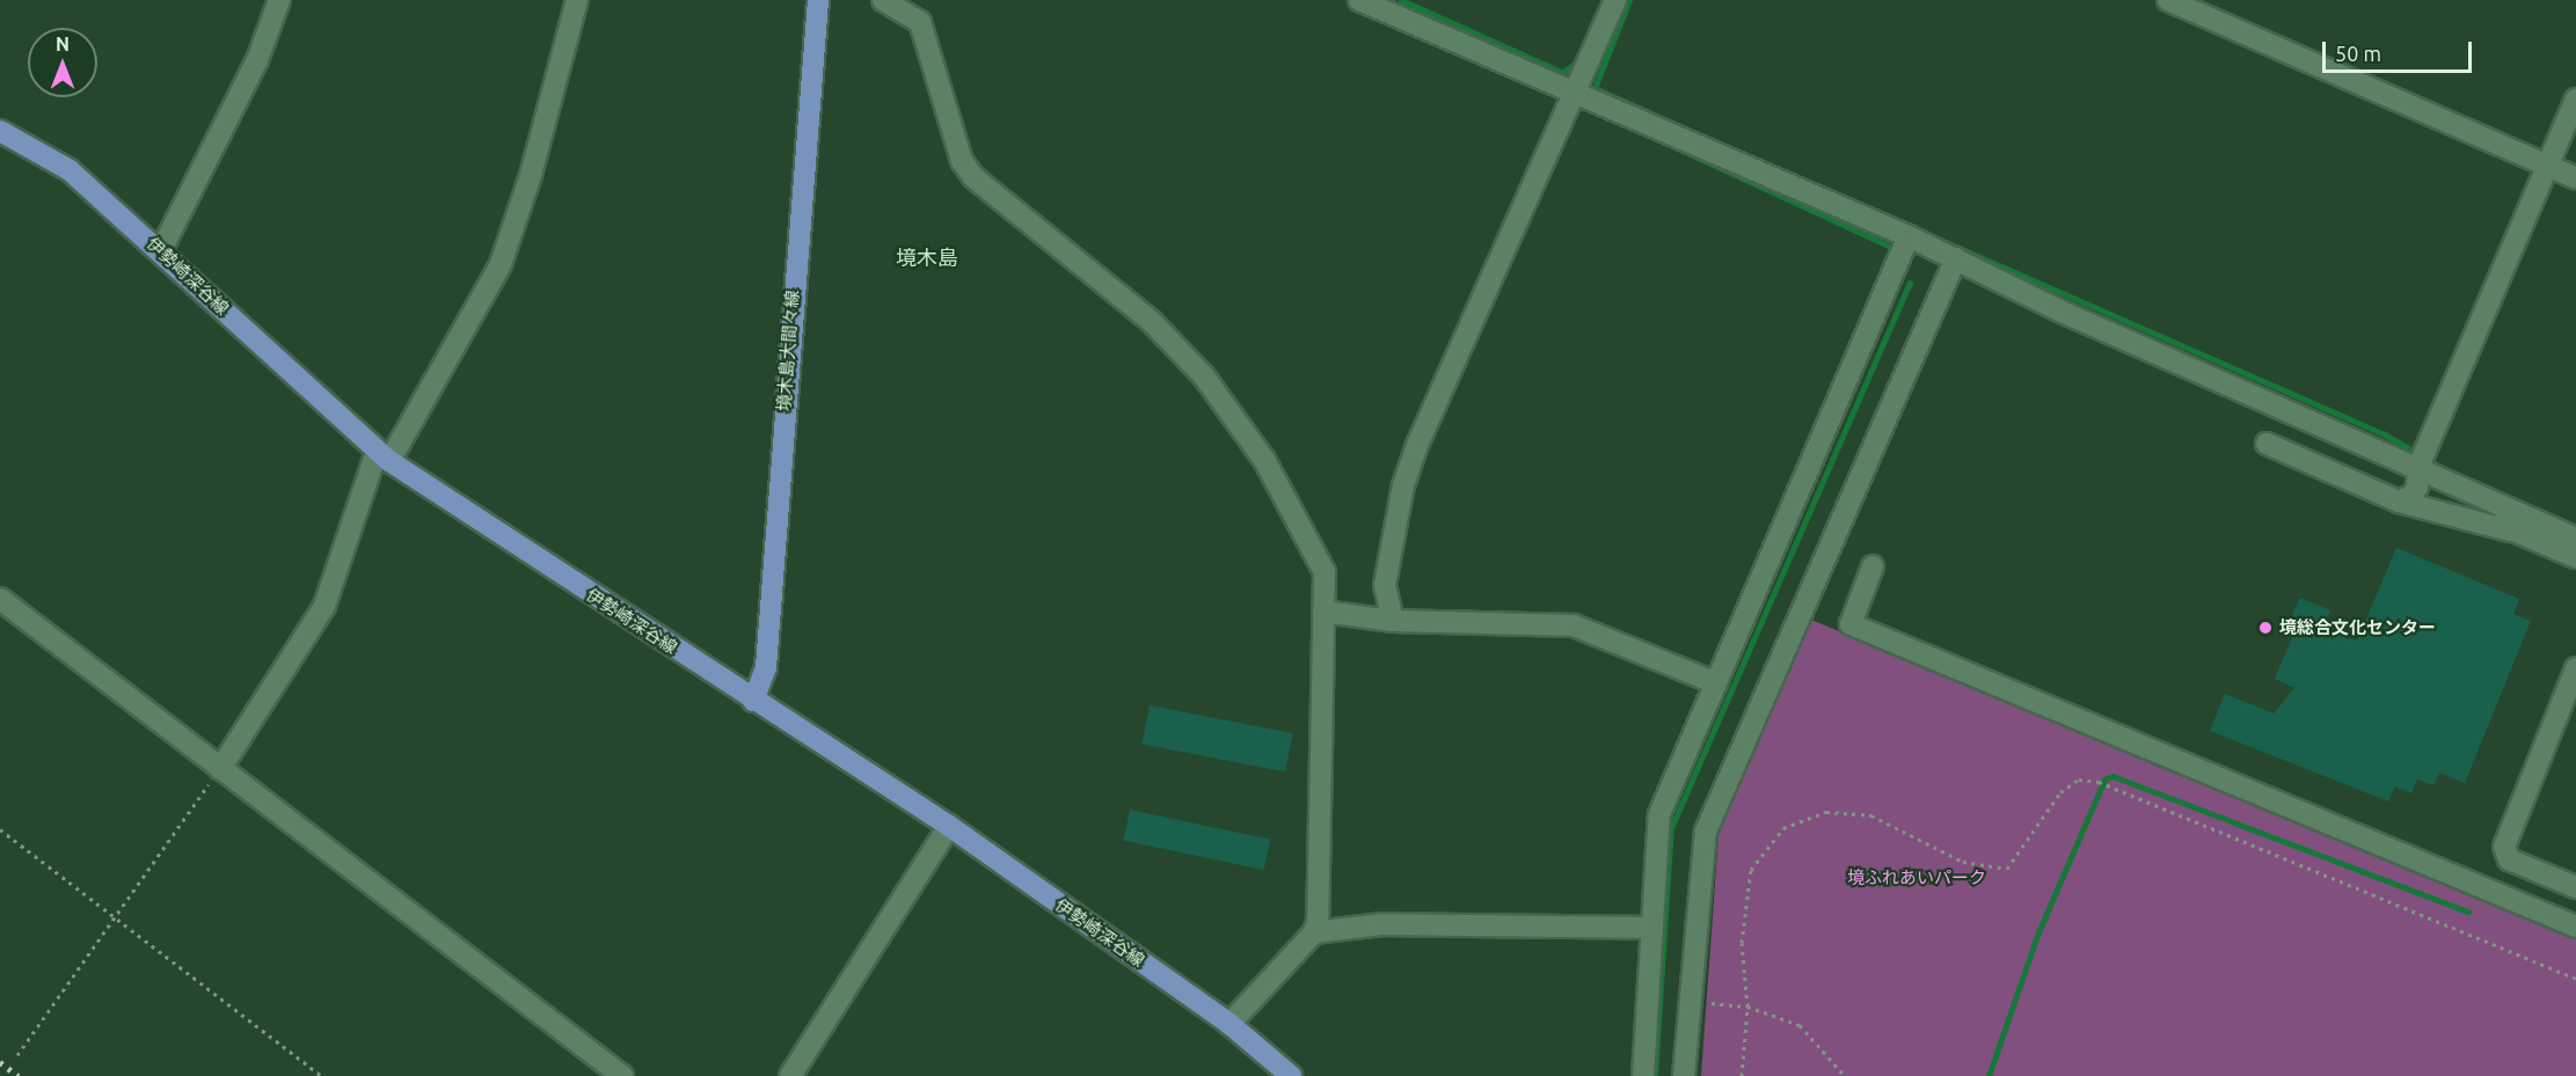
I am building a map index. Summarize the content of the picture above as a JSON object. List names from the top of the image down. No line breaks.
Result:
{"streets":{"main road":["伊勢崎深谷線","境木島大間々線"]},"crossings":[["伊勢崎深谷線","境木島大間々線"]],"districts":["境木島"],"parks":["境ふれあいパーク"],"places":["境総合文化センター"],"scale_bar":"50 m","north":"top"}
